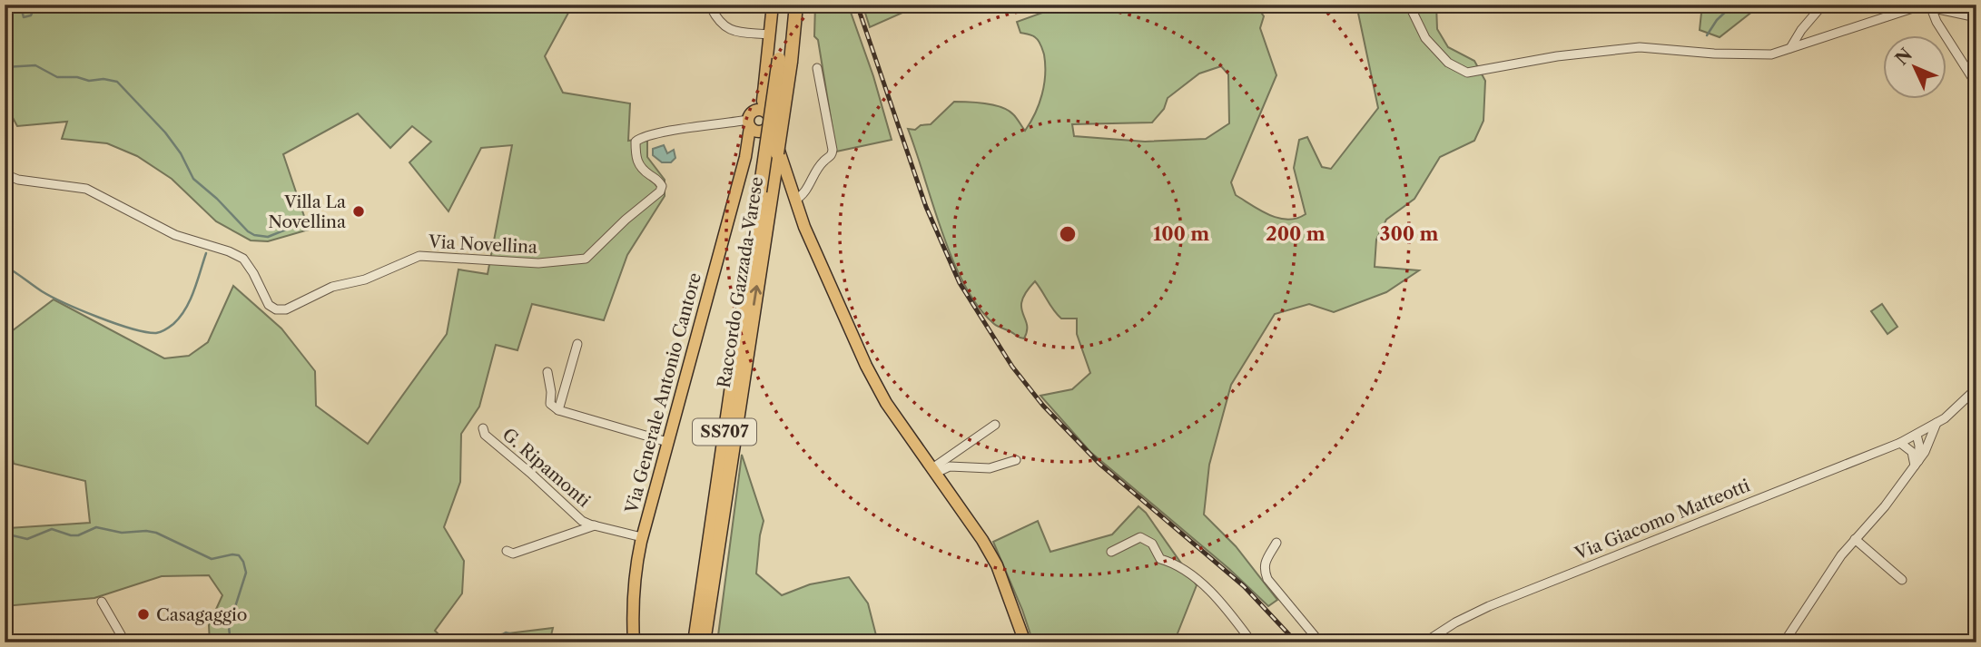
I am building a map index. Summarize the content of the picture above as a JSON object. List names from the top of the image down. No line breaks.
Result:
{"streets":{"highway":["Raccordo Gazzada-Varese","SS707"],"main road":["Via Generale Antonio Cantore"],"street":["Via Novellina","G. Ripamonti","Via Giacomo Matteotti"]},"crossings":[["Via Novellina","Via Generale Antonio Cantore"],["Via Generale Antonio Cantore","G. Ripamonti"]],"places":["Villa La Novellina","Casagaggio"],"north":"top left","rings":["100 m","200 m","300 m"]}
